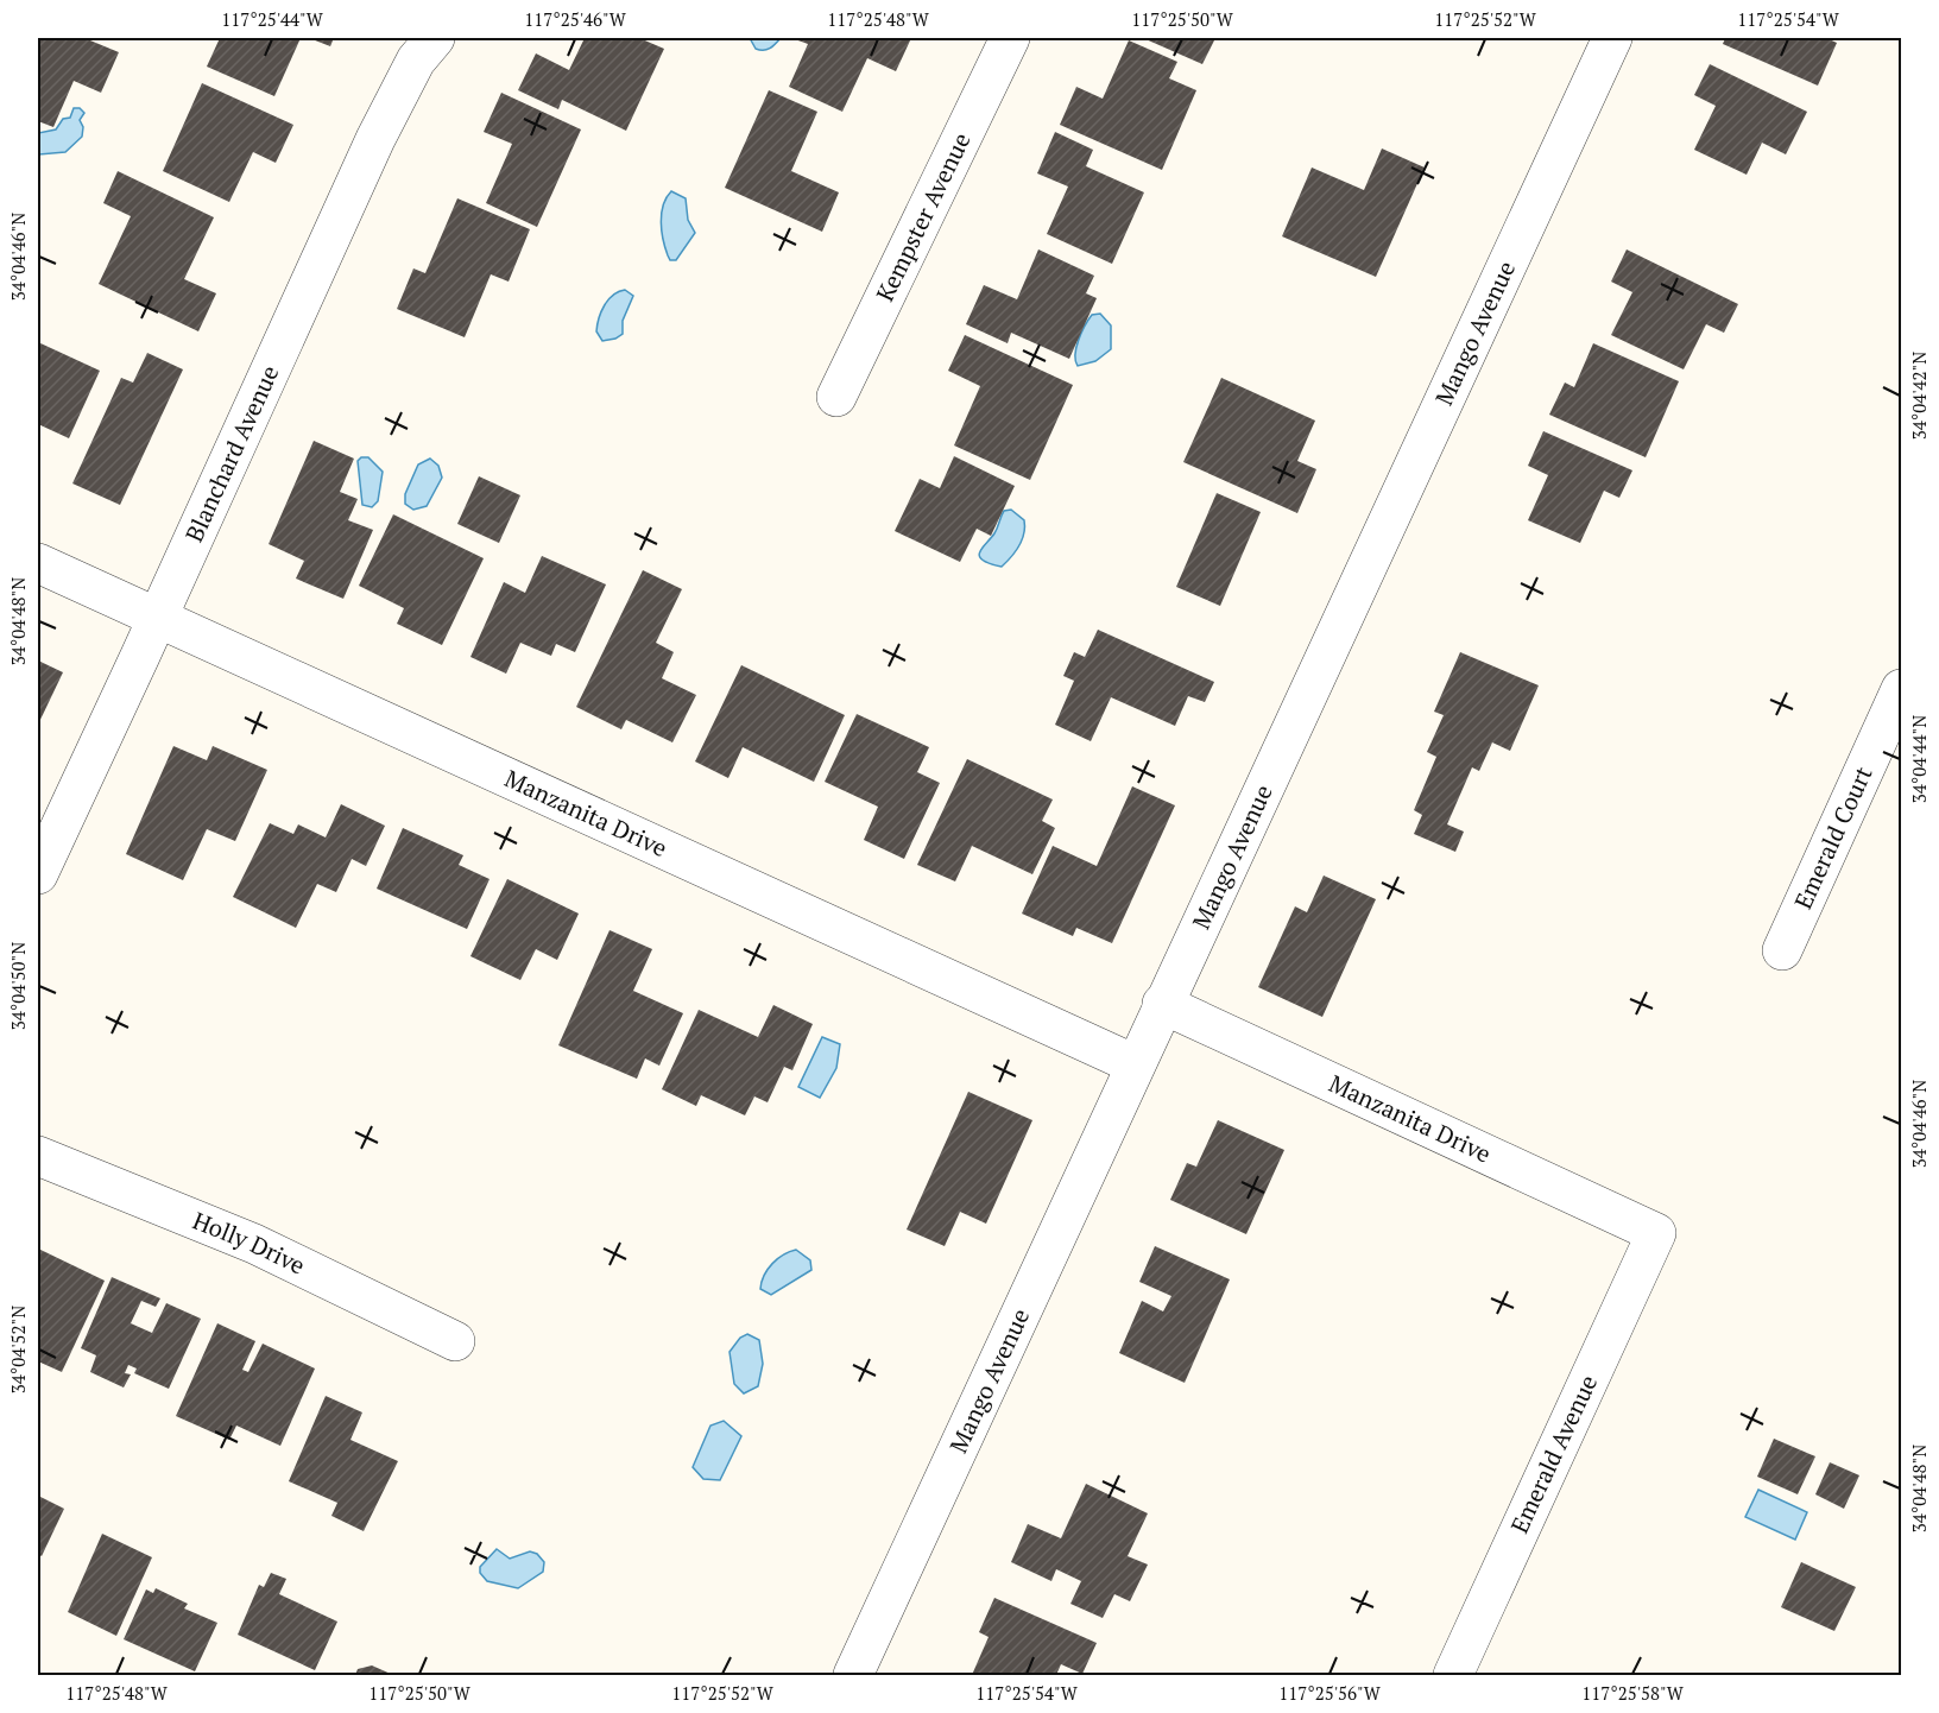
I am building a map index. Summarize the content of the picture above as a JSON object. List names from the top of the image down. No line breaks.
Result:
{"streets":{"street":["Kempster Avenue","Mango Avenue","Blanchard Avenue","Manzanita Drive","Emerald Court","Holly Drive","Emerald Avenue"]},"crossings":[["Mango Avenue","Manzanita Drive"],["Blanchard Avenue","Manzanita Drive"],["Manzanita Drive","Emerald Avenue"]],"coordinates":["117°25'44\"W","117°25'46\"W","117°25'48\"W","117°25'50\"W","117°25'52\"W","117°25'54\"W","34°04'46\"N","34°04'42\"N","34°04'48\"N","34°04'44\"N","34°04'50\"N","34°04'52\"N","117°25'56\"W","117°25'58\"W"]}
